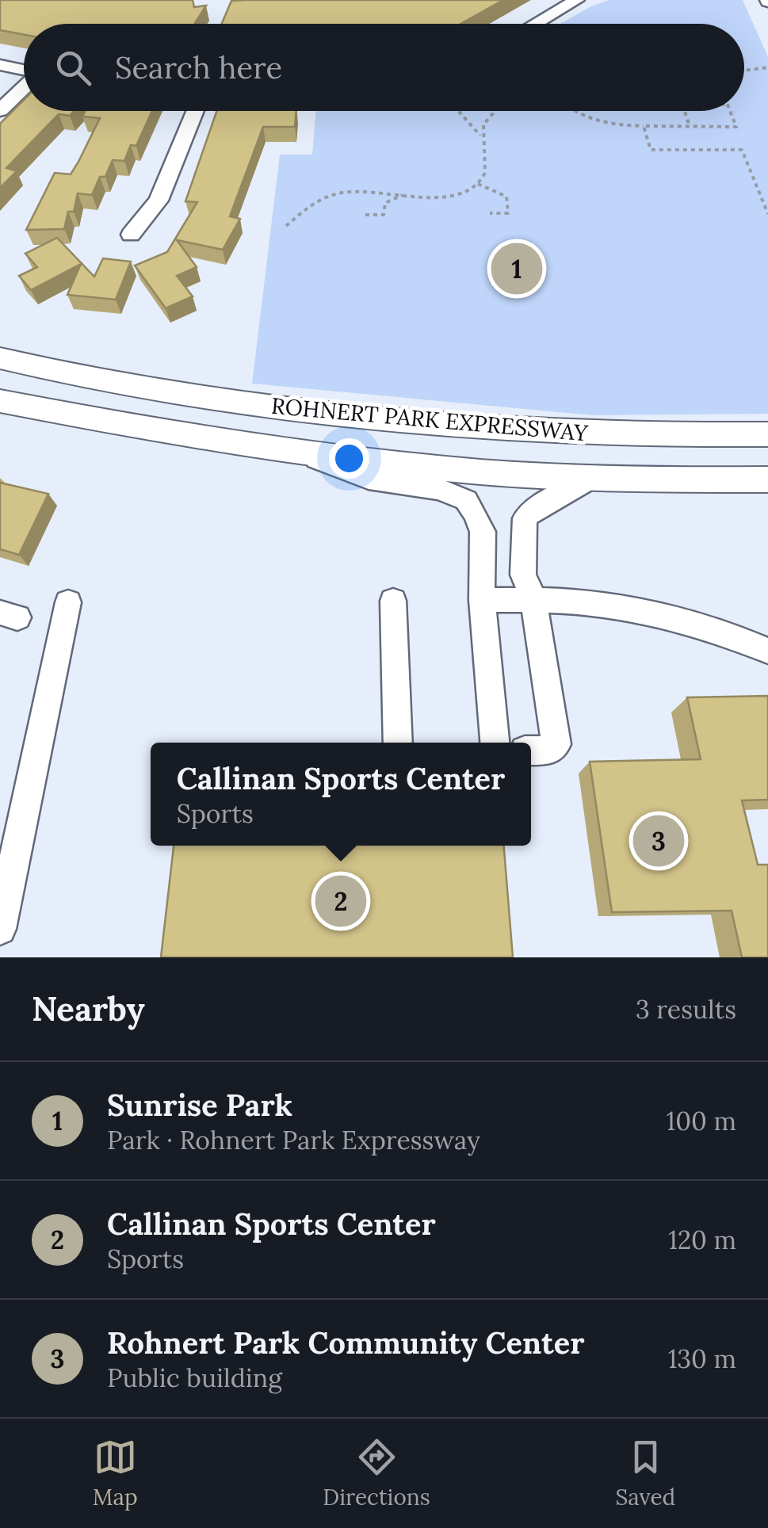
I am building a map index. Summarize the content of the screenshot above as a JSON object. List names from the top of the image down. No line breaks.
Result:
{"streets":{"main road":["ROHNERT PARK EXPRESSWAY"]},"page":{"search":"Search here","pins":["1","3","2"],"popup":["Callinan Sports Center","Sports"],"heading":["Nearby","3 results"],"list":[{"mark":"1","name":"Sunrise Park","note":"Park · Rohnert Park Expressway","value":"100 m"},{"mark":"2","name":"Callinan Sports Center","note":"Sports","value":"120 m"},{"mark":"3","name":"Rohnert Park Community Center","note":"Public building","value":"130 m"}],"nav":["Map","Directions","Saved"]}}
